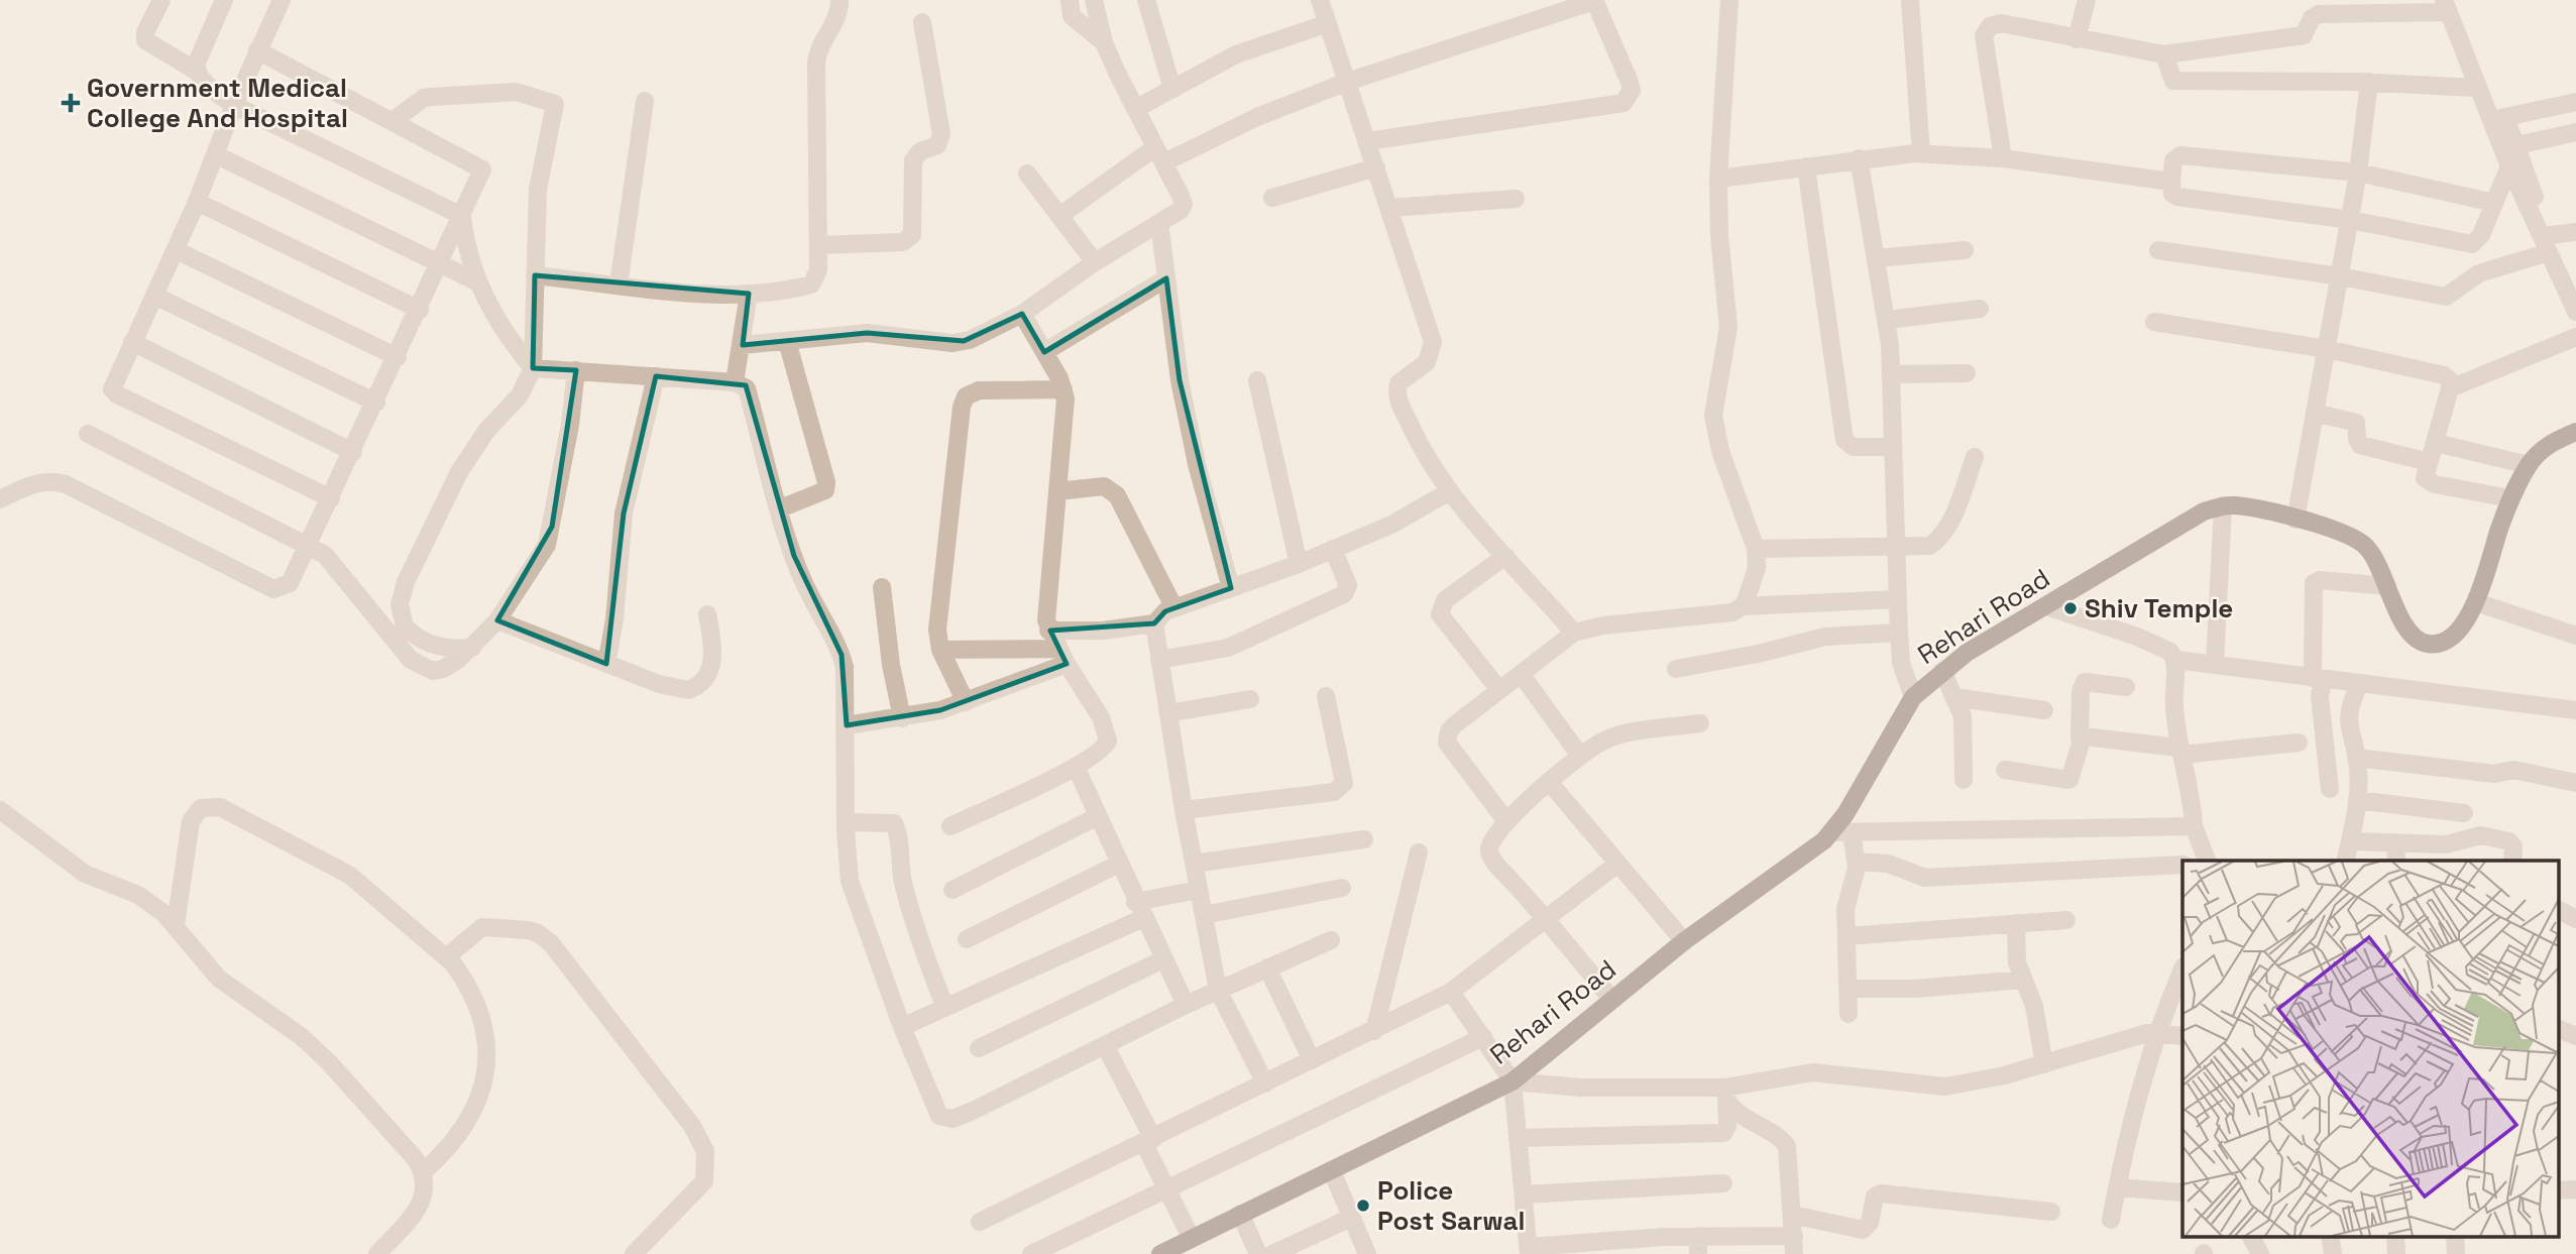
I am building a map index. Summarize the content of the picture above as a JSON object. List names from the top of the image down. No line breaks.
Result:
{"streets":{"main road":["Rehari Road"]},"places":{"health":["Government Medical College And Hospital"],"other":["Shiv Temple","Police Post Sarwal"]}}
